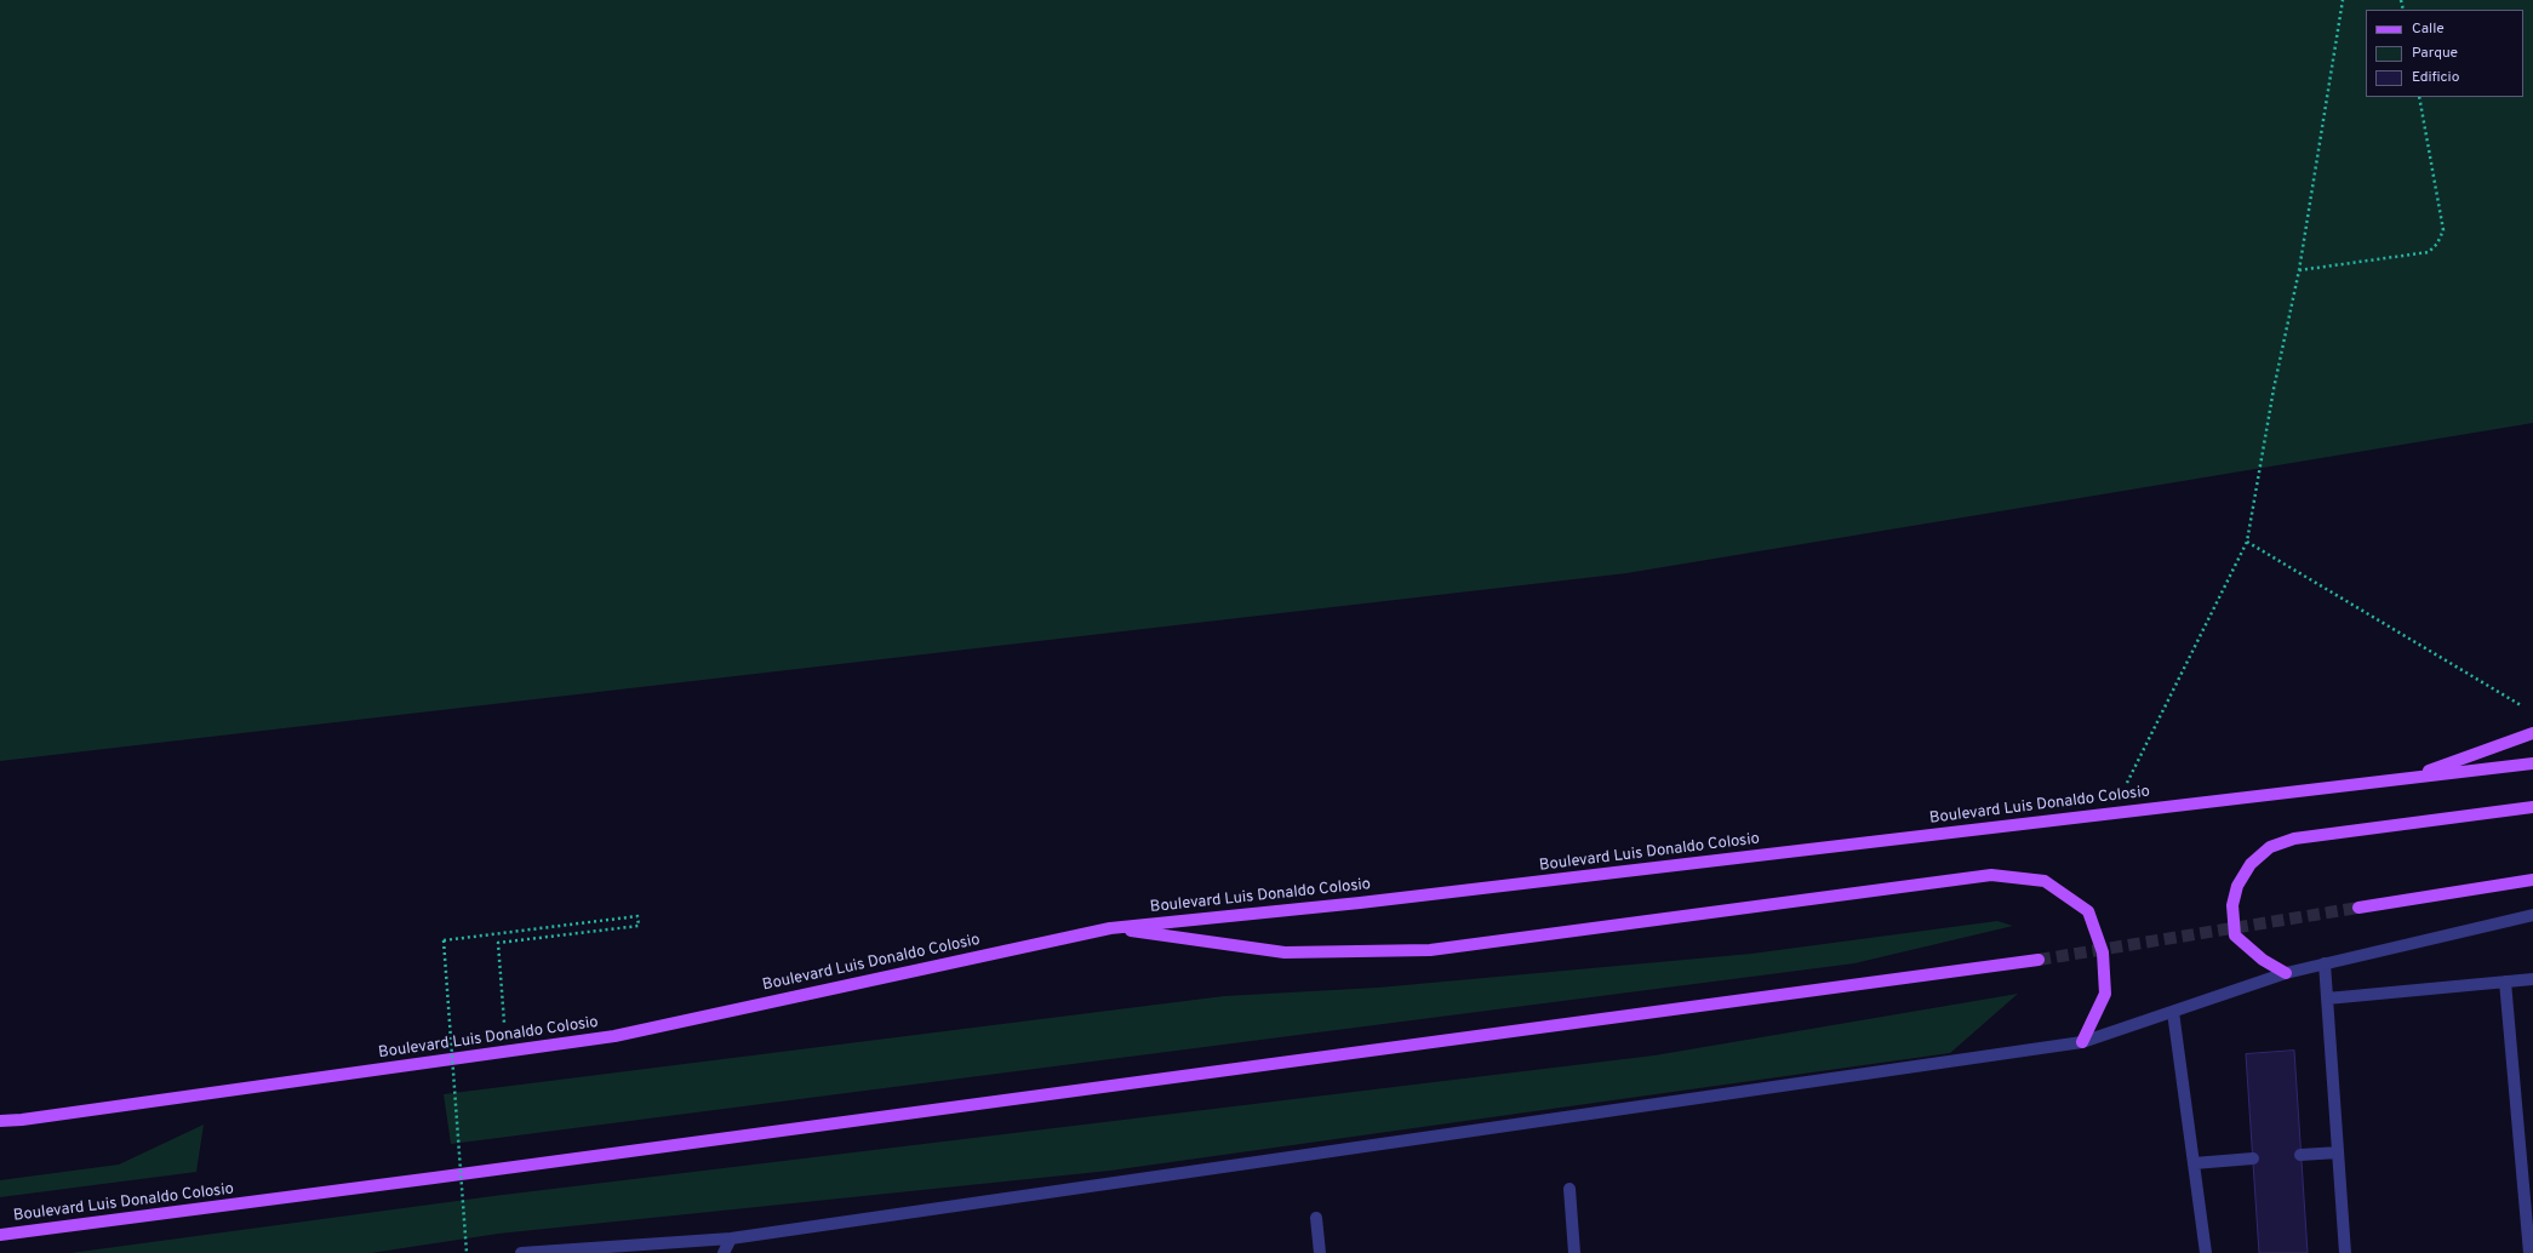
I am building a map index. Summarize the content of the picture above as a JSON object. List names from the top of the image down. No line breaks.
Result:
{"streets":{"main road":["Boulevard Luis Donaldo Colosio"]},"legend":["Calle","Parque","Edificio"]}
